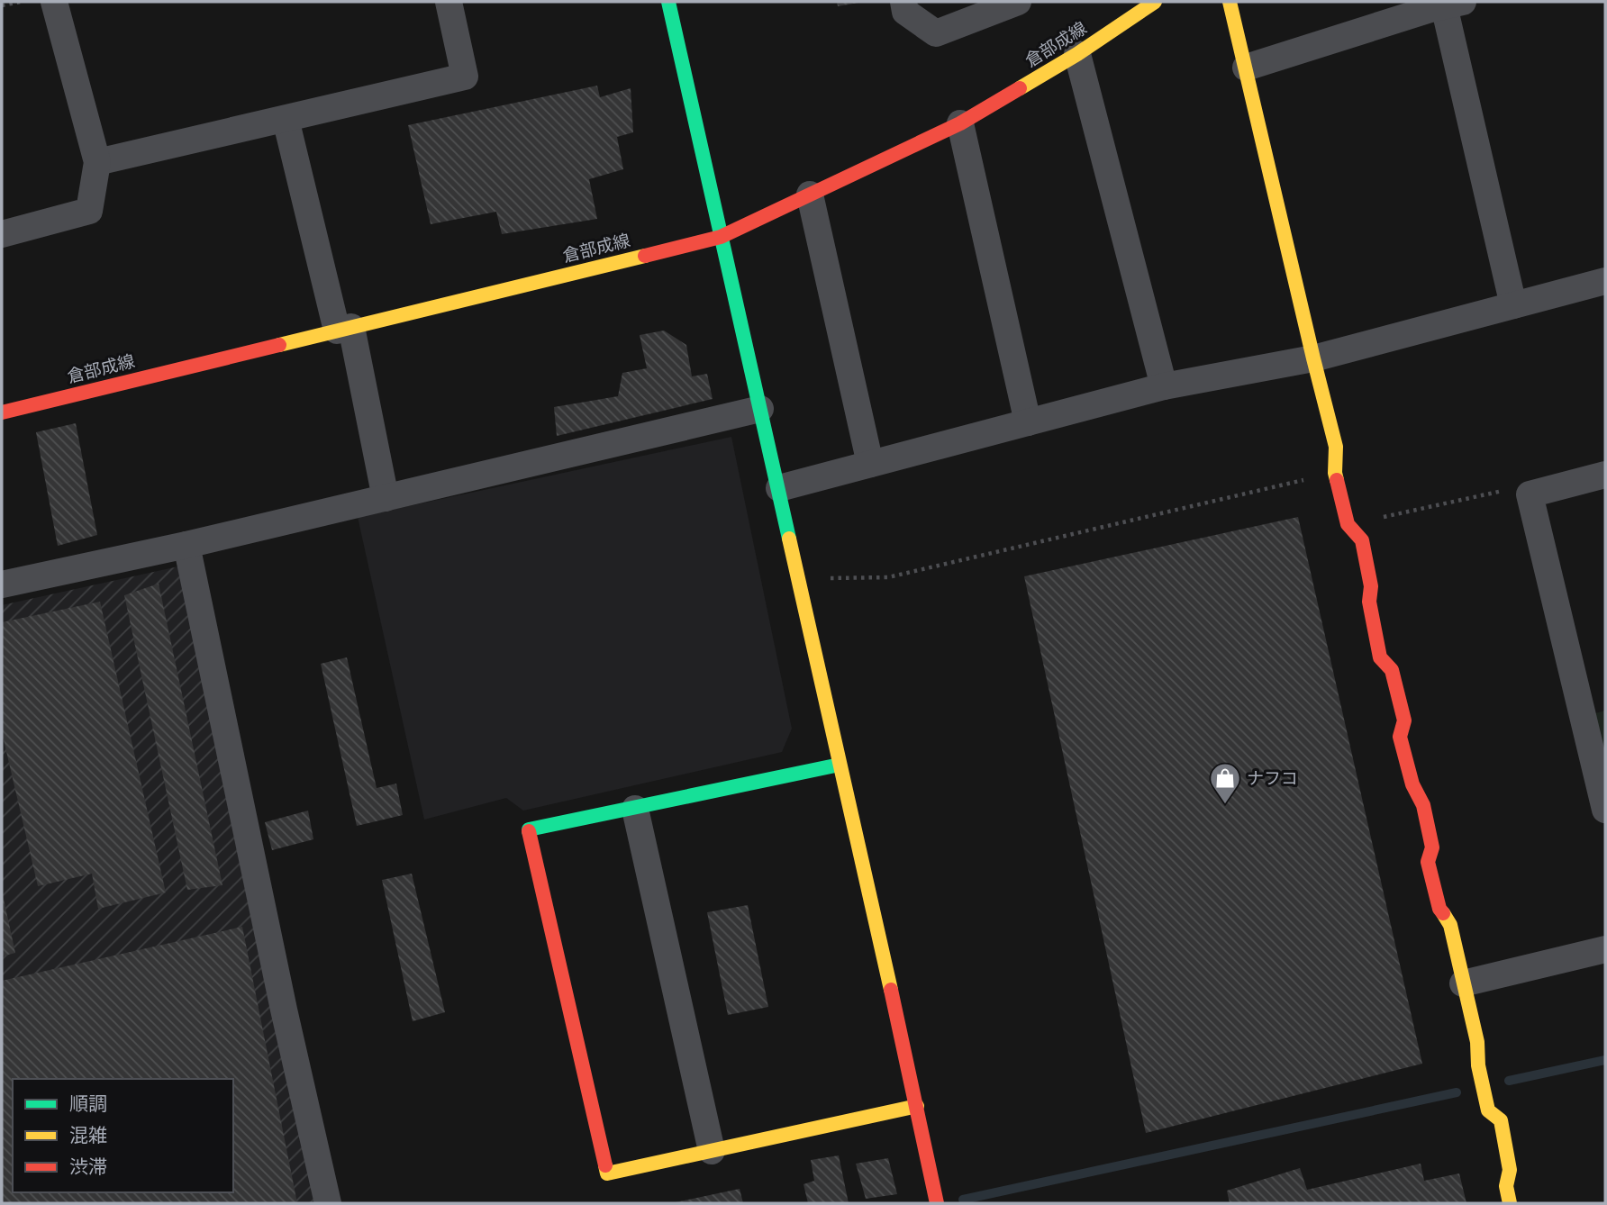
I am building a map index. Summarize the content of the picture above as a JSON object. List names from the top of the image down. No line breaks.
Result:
{"streets":{"street":["倉部成線"]},"places":{"shop":["ナフコ"]},"legend":["順調","混雑","渋滞"]}
